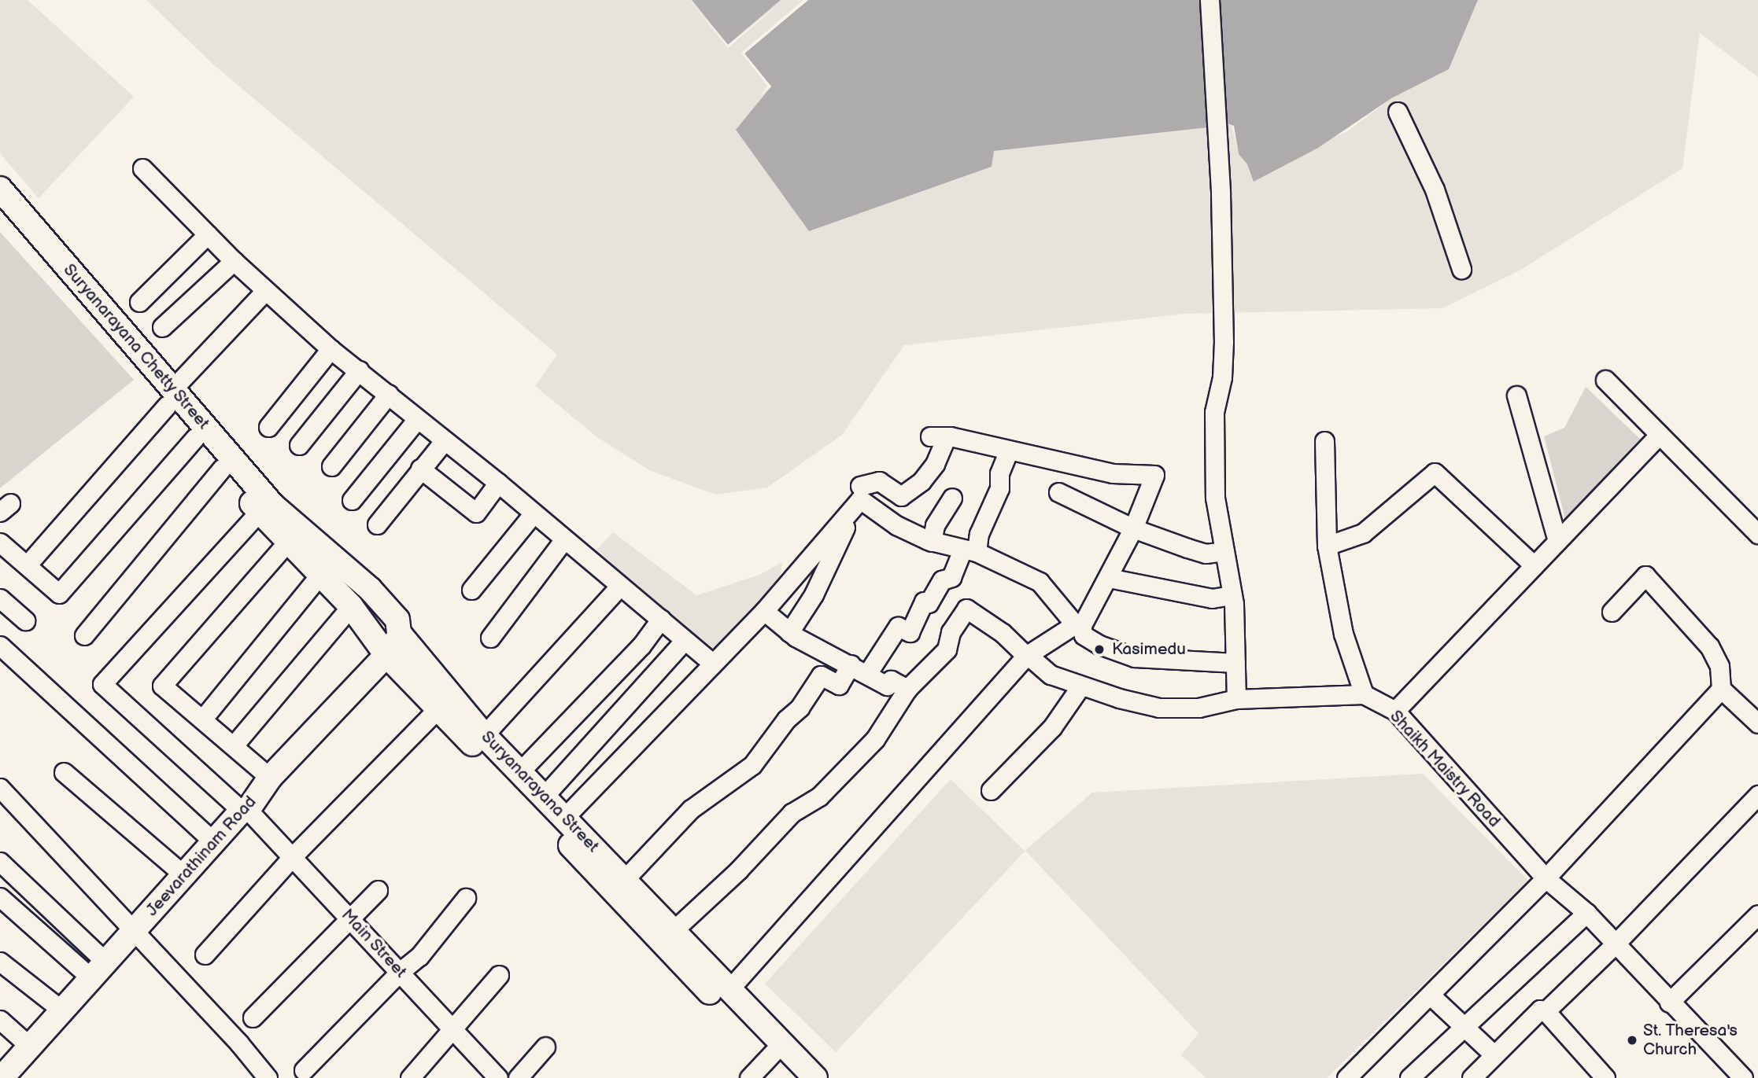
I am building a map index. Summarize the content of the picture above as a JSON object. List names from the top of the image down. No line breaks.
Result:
{"streets":{"main road":["Suryanarayana Chetty Street","Suryanarayana Street","Jeevarathinam Road"],"street":["Shaikh Maistry Road","Main Street"]},"crossings":[["Suryanarayana Chetty Street","Suryanarayana Street"],["Suryanarayana Chetty Street","Main Street"],["Suryanarayana Street","Jeevarathinam Road"],["Suryanarayana Street","Main Street"],["Jeevarathinam Road","Main Street"]],"places":["Kasimedu","St. Theresa's Church"]}
